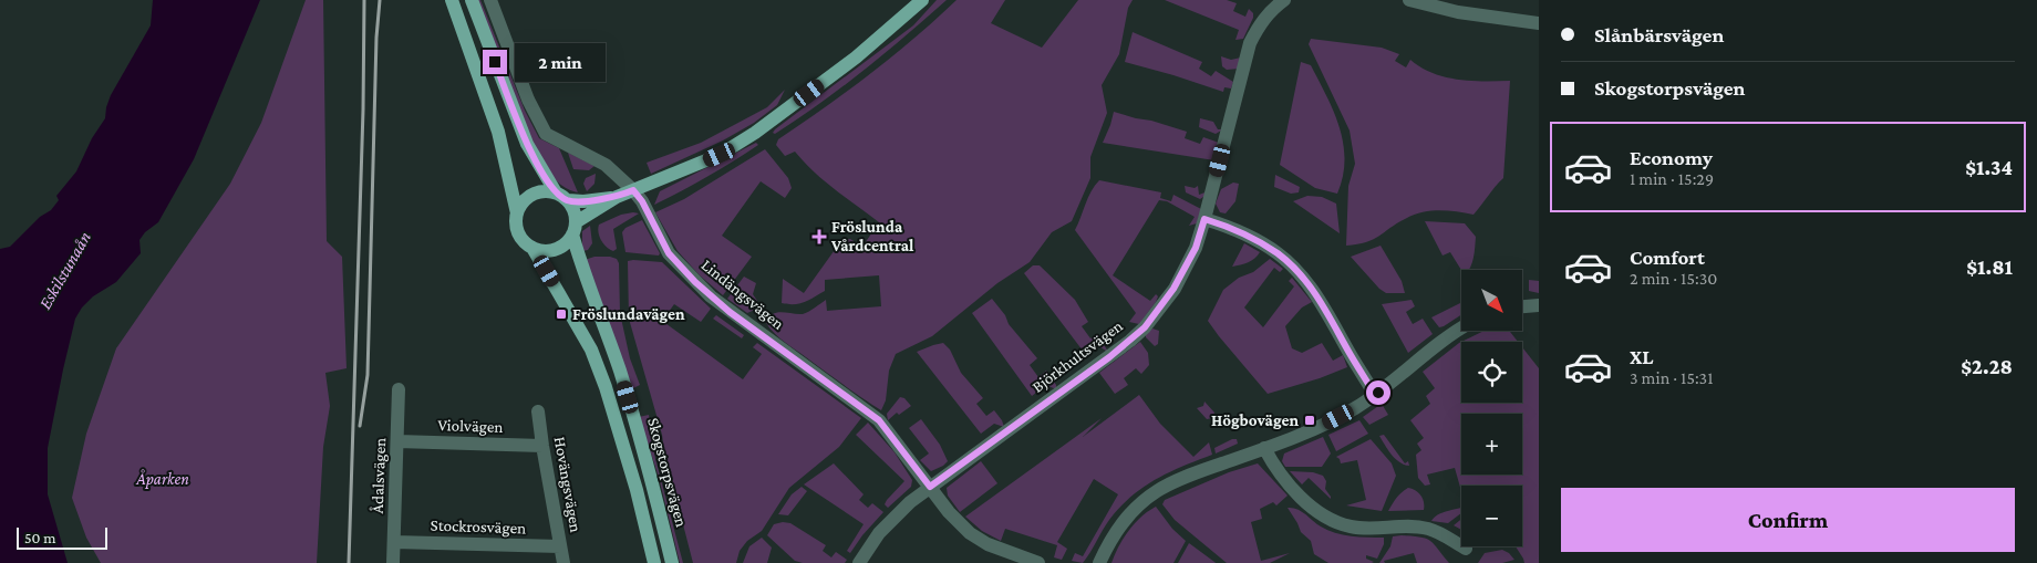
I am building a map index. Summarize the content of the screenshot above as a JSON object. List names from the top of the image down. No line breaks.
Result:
{"streets":{"main road":["Skogstorpsvägen"],"street":["Lindängsvägen","Björkhultsvägen","Violvägen","Ådalsvägen","Hovängsvägen","Stockrosvägen"]},"crossings":[["Lindängsvägen","Björkhultsvägen"],["Violvägen","Ådalsvägen"],["Violvägen","Hovängsvägen"],["Ådalsvägen","Stockrosvägen"],["Hovängsvägen","Stockrosvägen"]],"water":["Eskilstunaån"],"parks":["Åparken"],"places":{"health":["Fröslunda Vårdcentral"],"transit":["Fröslundavägen","Högbovägen"]},"scale_bar":"50 m","north":"bottom right","page":{"banner":["Slånbärsvägen","Skogstorpsvägen"],"bubble":"2 min","list":[{"name":"Economy","note":"1 min · 15:29","value":"$1.34"},{"name":"Comfort","note":"2 min · 15:30","value":"$1.81"},{"name":"XL","note":"3 min · 15:31","value":"$2.28"}],"map_buttons":["+","−"],"buttons":"Confirm","scale":"50 m"}}
